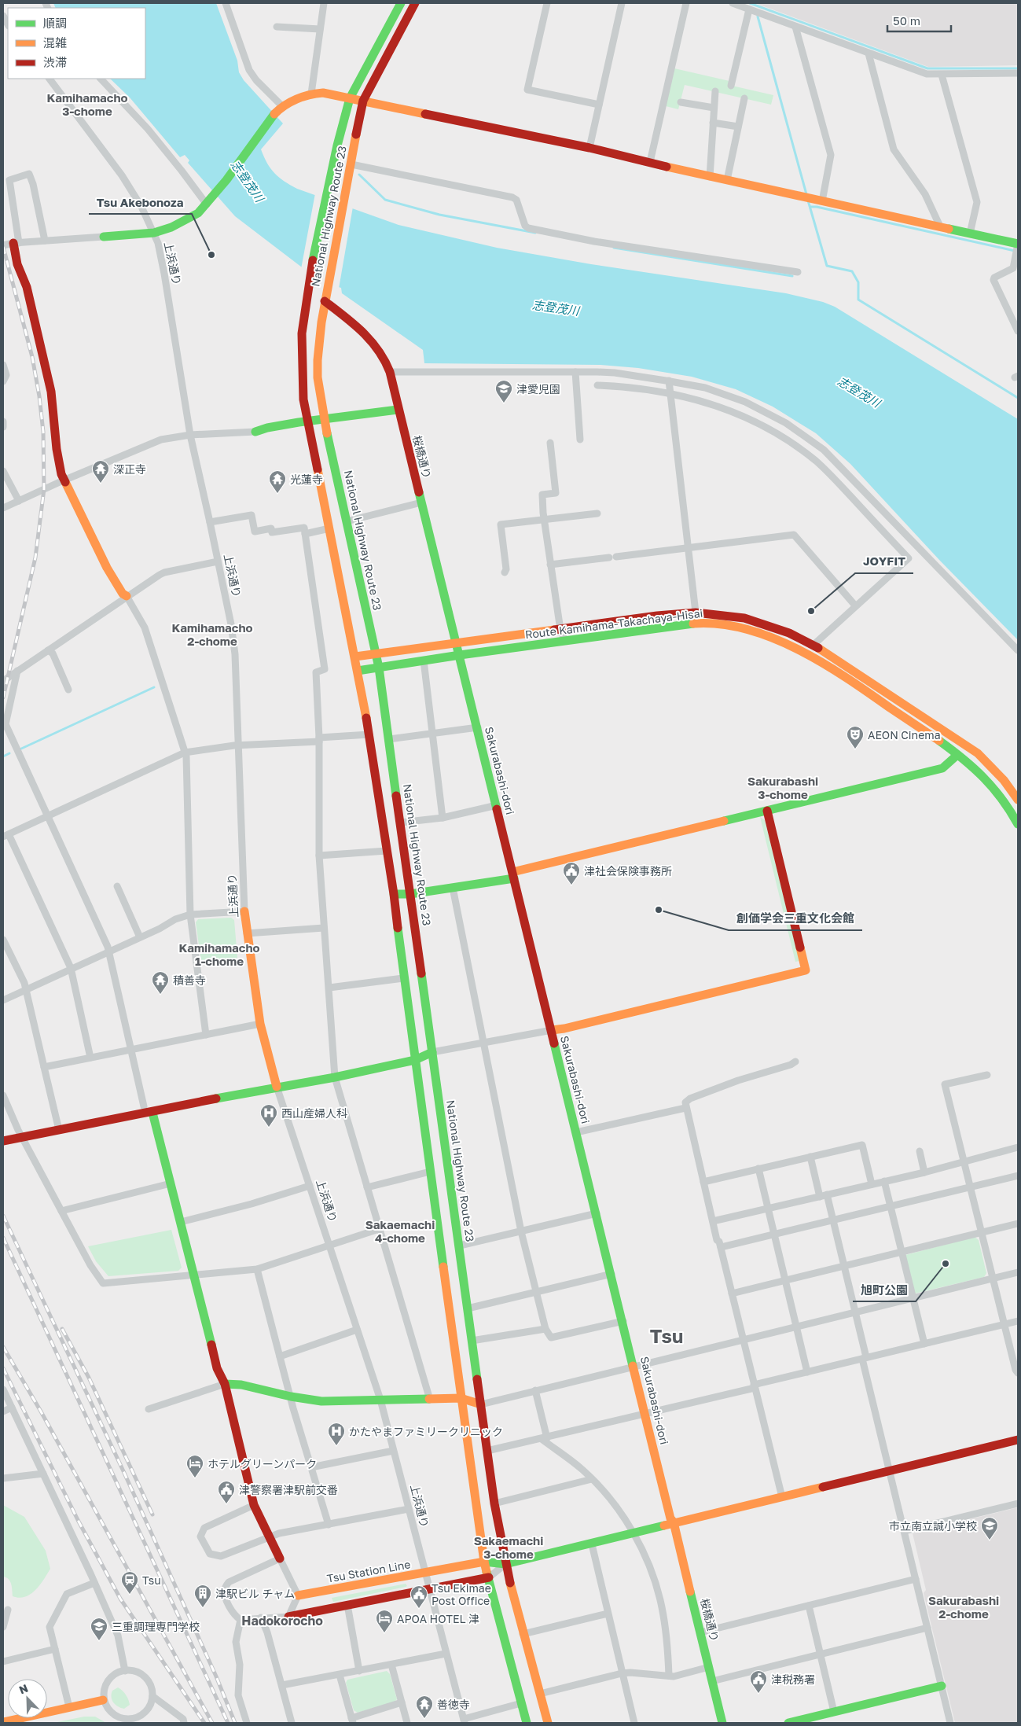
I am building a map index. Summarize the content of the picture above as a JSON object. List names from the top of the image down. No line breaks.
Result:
{"streets":{"main road":["National Highway Route 23","上浜通り","桜橋通り","Route Kamihama-Takachaya-Hisai","Sakurabashi-dori","Tsu Station Line"]},"crossings":[["National Highway Route 23","桜橋通り"],["National Highway Route 23","Route Kamihama-Takachaya-Hisai"],["National Highway Route 23","Tsu Station Line"],["上浜通り","Tsu Station Line"],["桜橋通り","Route Kamihama-Takachaya-Hisai"],["桜橋通り","Sakurabashi-dori"],["桜橋通り","Tsu Station Line"],["Route Kamihama-Takachaya-Hisai","Sakurabashi-dori"],["Sakurabashi-dori","Tsu Station Line"]],"districts":["Kamihamacho 3-chome","Kamihamacho 2-chome","Sakurabashi 3-chome","Kamihamacho 1-chome","Sakaemachi 4-chome","Tsu","Sakaemachi 3-chome","Sakurabashi 2-chome","Hadokorocho"],"water":["志登茂川"],"places":{"other":["Tsu Akebonoza","JOYFIT","創価学会三重文化会館","旭町公園"],"school or university":["津愛児園","市立南立誠小学校","三重調理専門学校"],"temple":["深正寺","光蓮寺","積善寺","善徳寺"],"theatre":["AEON Cinema"],"public building":["津社会保険事務所","津警察署津駅前交番","Tsu Ekimae Post Office","津税務署"],"hospital":["西山産婦人科","かたやまファミリークリニック"],"hotel":["ホテルグリーンパーク","APOA HOTEL 津"],"station":["Tsu"],"building":["津駅ビル チャム"]},"legend":["順調","混雑","渋滞"],"scale_bar":"50 m","north":"top left"}
